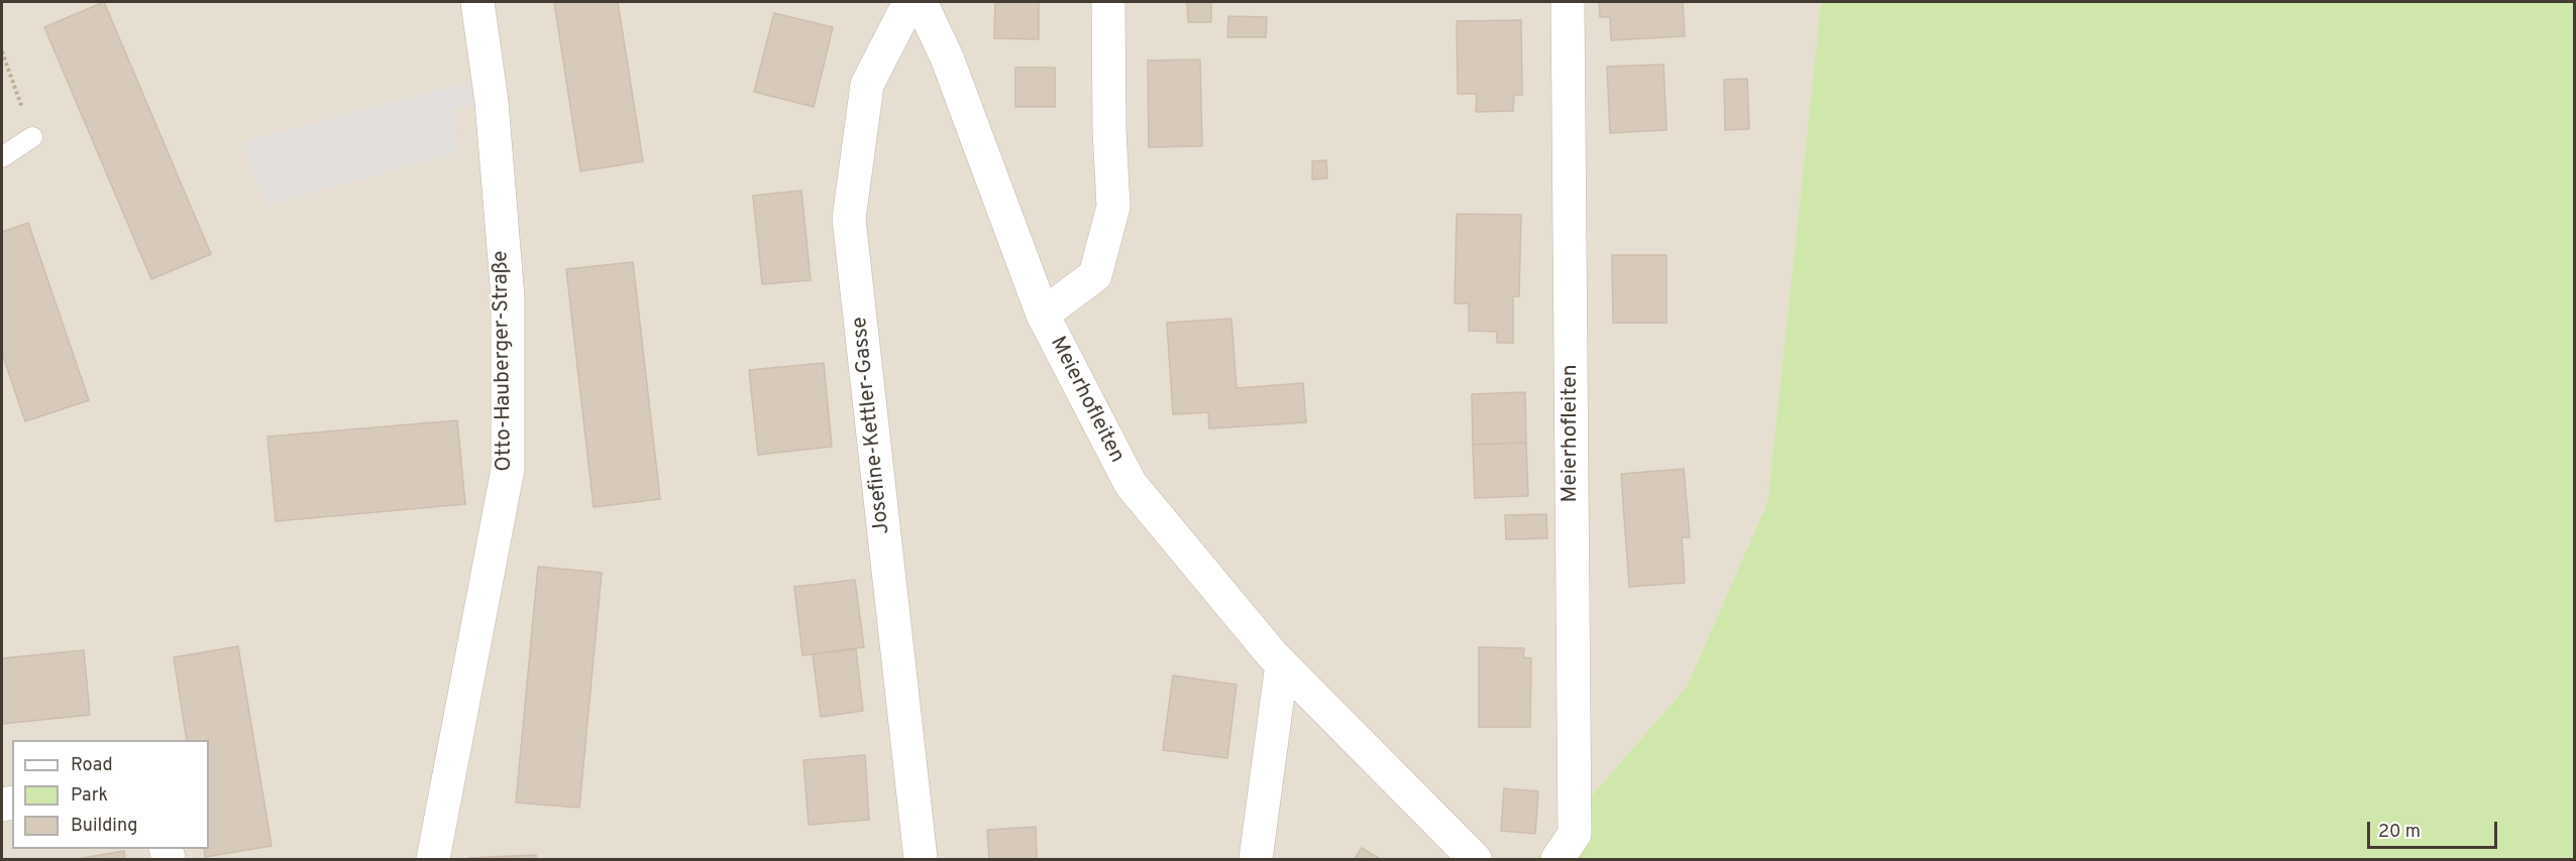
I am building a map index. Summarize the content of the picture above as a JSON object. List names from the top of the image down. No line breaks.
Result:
{"streets":{"street":["Otto-Hauberger-Straße","Meierhofleiten","Josefine-Kettler-Gasse"]},"legend":["Road","Park","Building"],"scale_bar":"20 m"}
